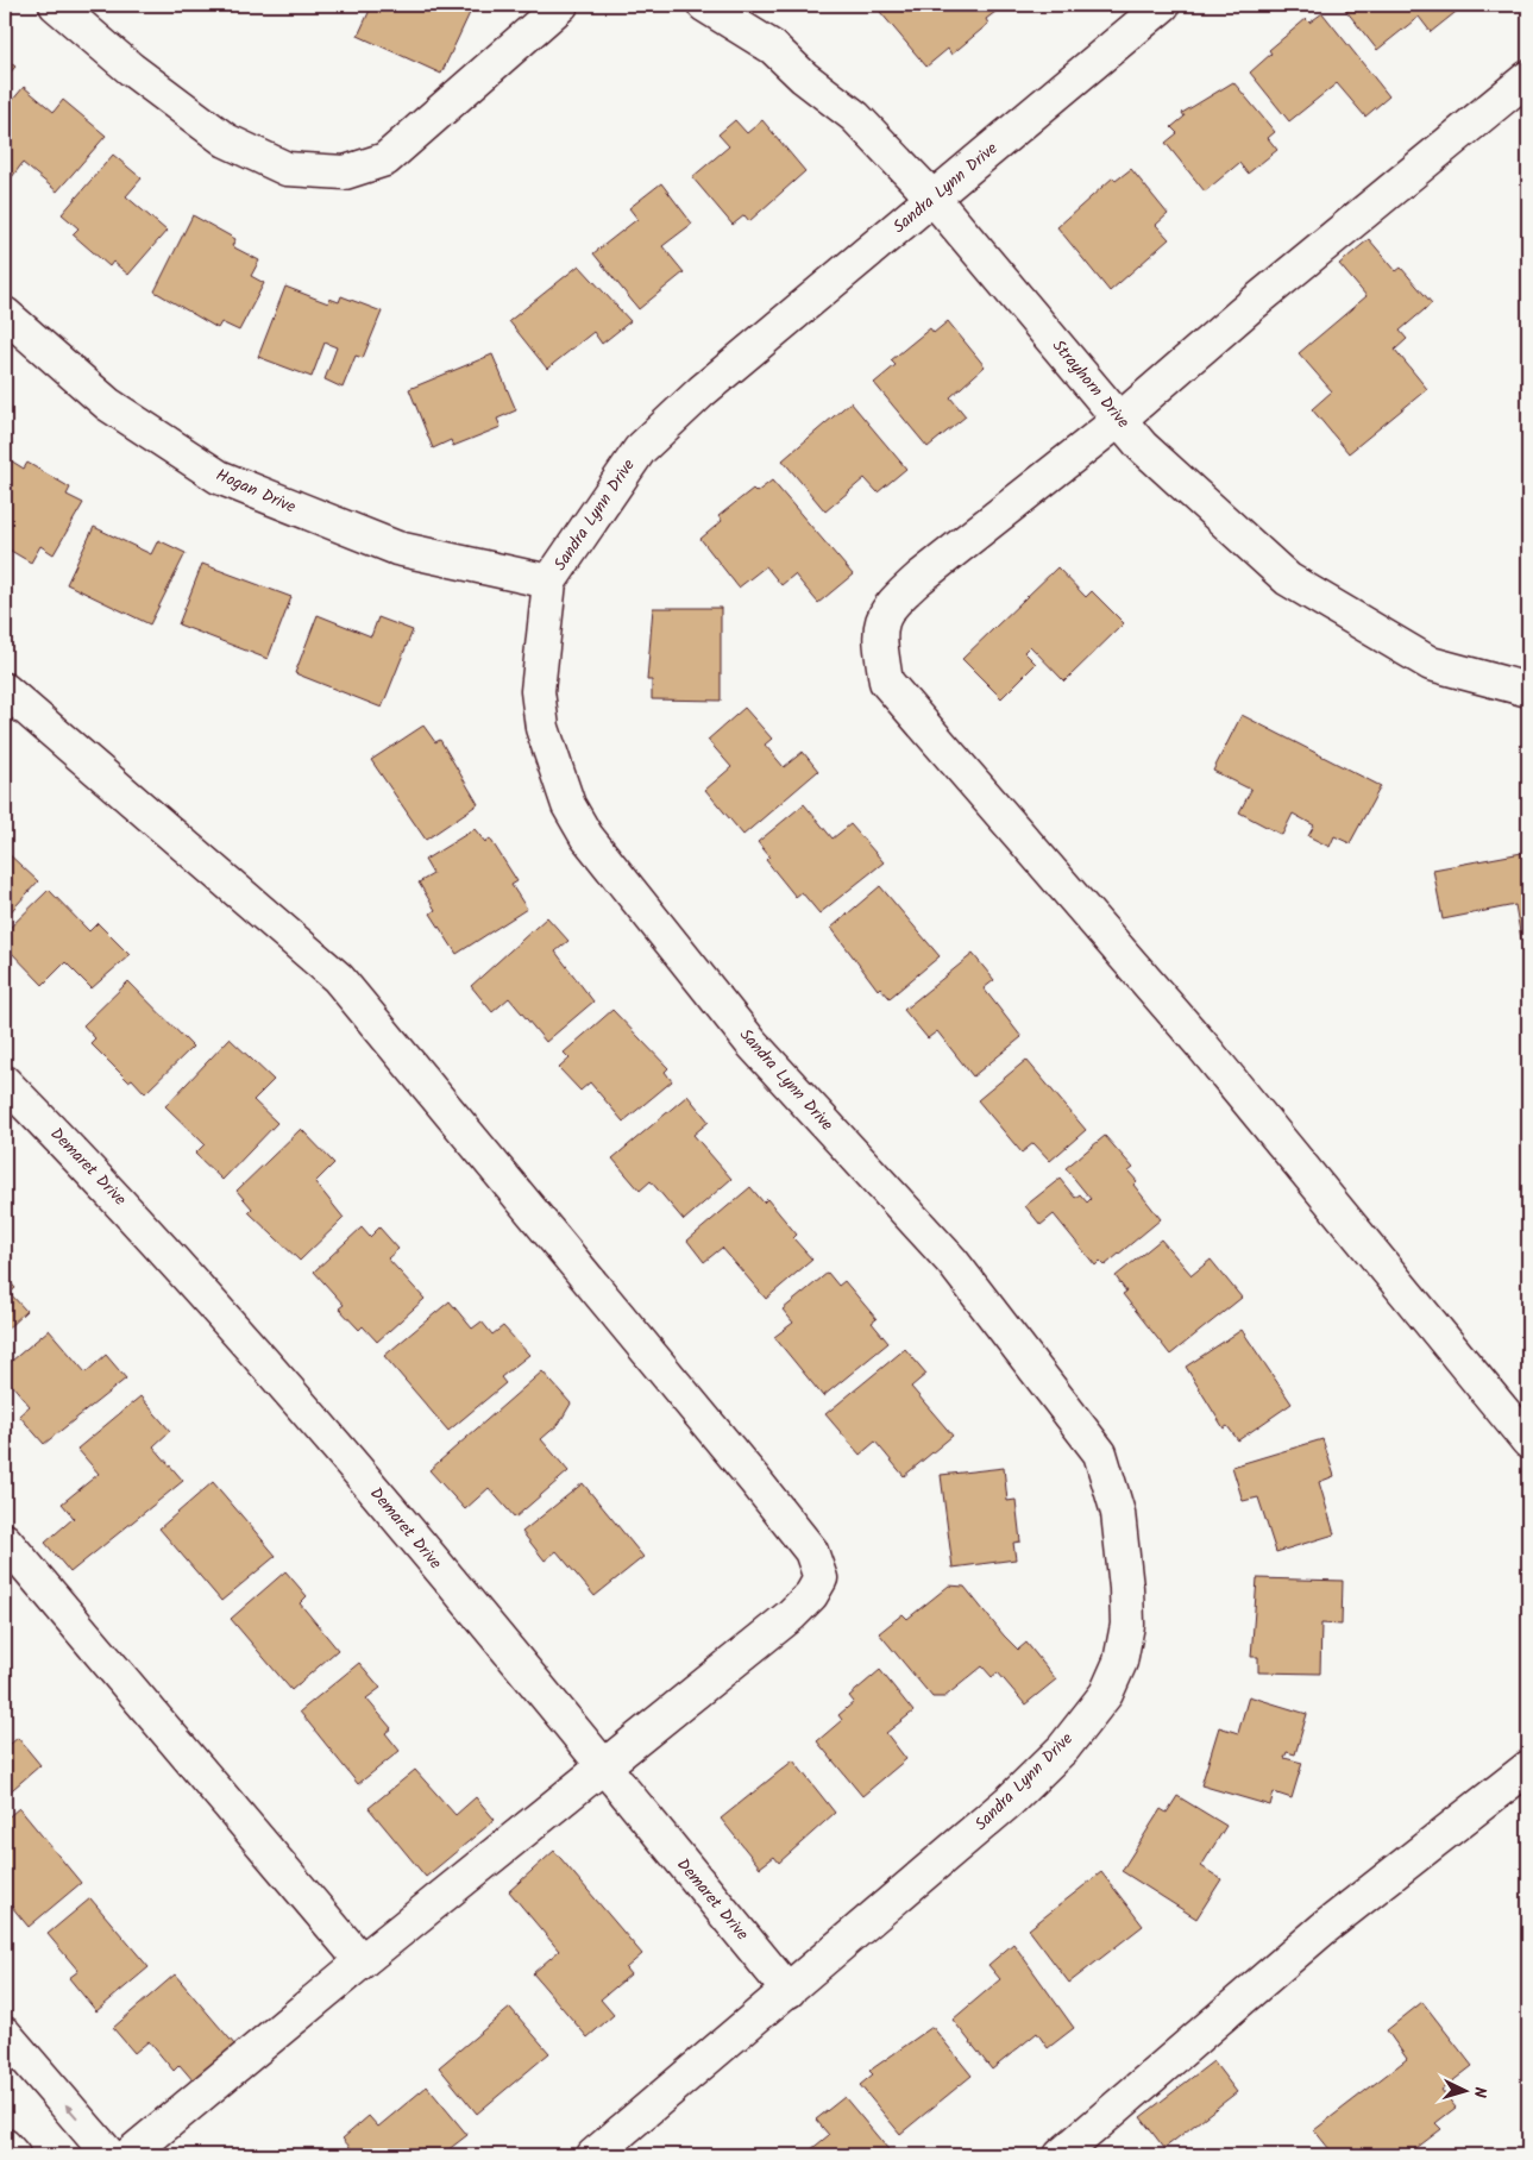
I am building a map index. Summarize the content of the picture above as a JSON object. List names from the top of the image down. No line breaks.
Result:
{"streets":{"street":["Sandra Lynn Drive","Strayhorn Drive","Hogan Drive","Demaret Drive"]},"crossings":[["Sandra Lynn Drive","Strayhorn Drive"],["Sandra Lynn Drive","Hogan Drive"],["Sandra Lynn Drive","Demaret Drive"]],"north":"right"}
